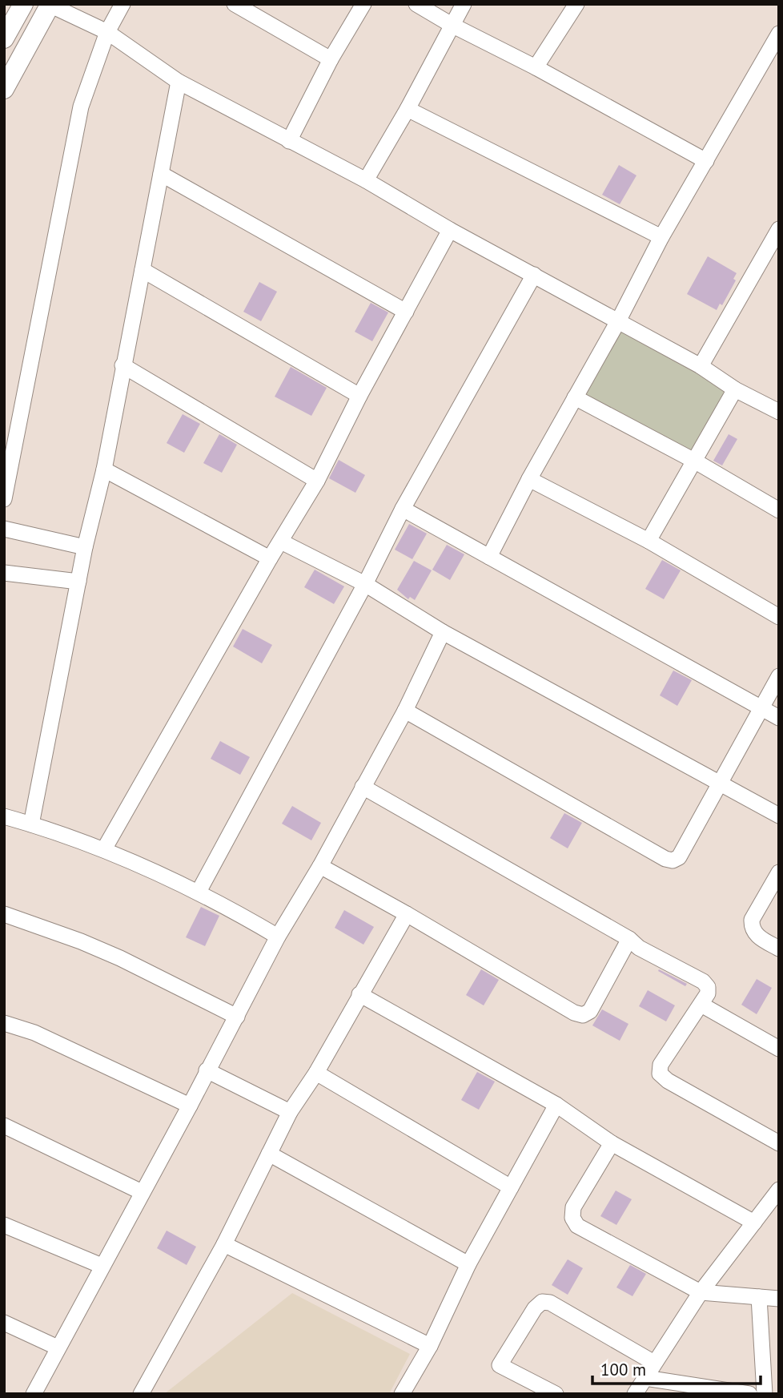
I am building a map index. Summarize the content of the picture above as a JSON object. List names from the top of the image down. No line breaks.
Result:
{"scale_bar":"100 m"}
